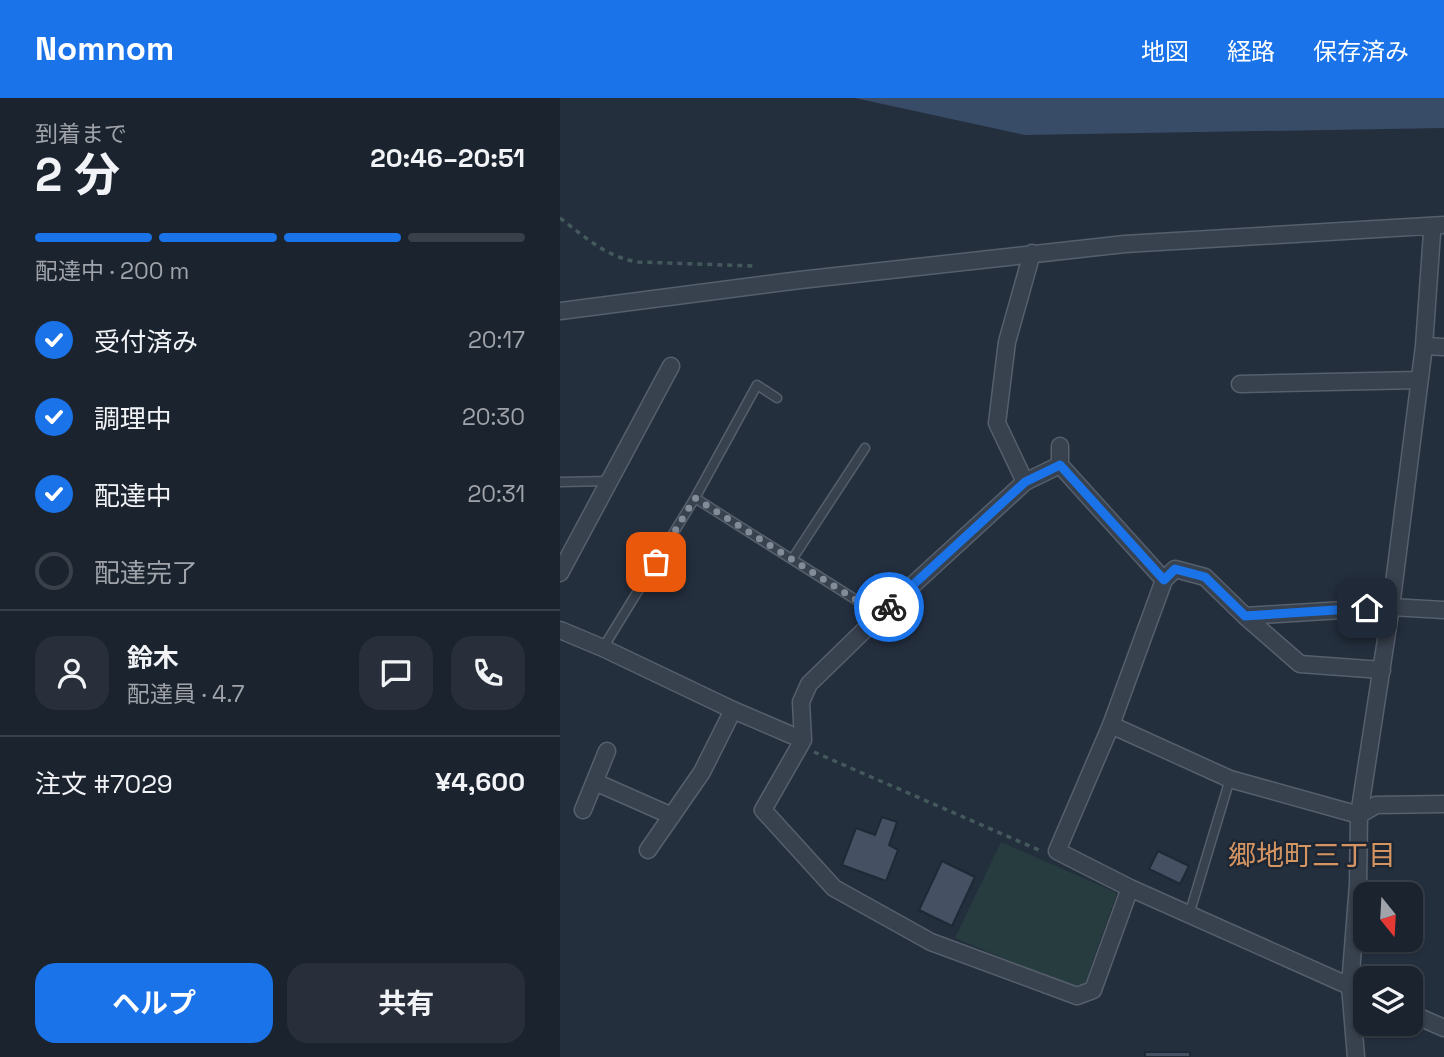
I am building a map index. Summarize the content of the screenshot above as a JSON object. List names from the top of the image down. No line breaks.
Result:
{"districts":["郷地町三丁目"],"north":"bottom","page":{"header":"Nomnom","nav":["地図","経路","保存済み"],"heading":["2 分","到着まで","20:46–20:51"],"panel":["鈴木","配達員 · 4.7","注文 #7029","¥4,600"],"bar":"配達中 · 200 m","list":[["受付済み","20:17"],["調理中","20:30"],["配達中","20:31"],"配達完了"],"buttons":["ヘルプ","共有"]}}
